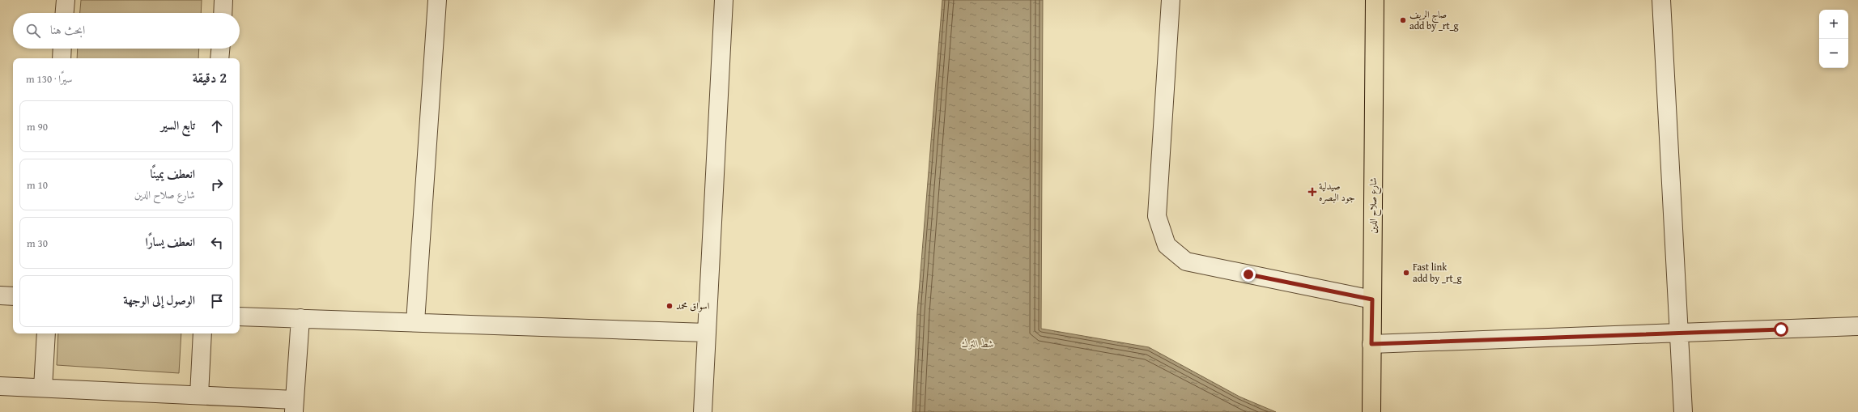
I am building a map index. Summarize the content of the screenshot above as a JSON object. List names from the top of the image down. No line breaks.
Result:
{"streets":{"main road":["شارع صلاح الدين"]},"water":["شط الترك"],"places":{"other":["صاج الريف add by _rt_g","Fast link add by _rt_g","اسواق محمد"],"health":["صيدلية جود البصره"]},"page":{"map_buttons":["+","−"],"search":"ابحث هنا","heading":["2 دقيقة","سيرًا · 130 m"],"list":[["تابع السير","90 m"],["انعطف يمينًا","شارع صلاح الدين","10 m"],["انعطف يسارًا","30 m"],"الوصول إلى الوجهة"]}}
